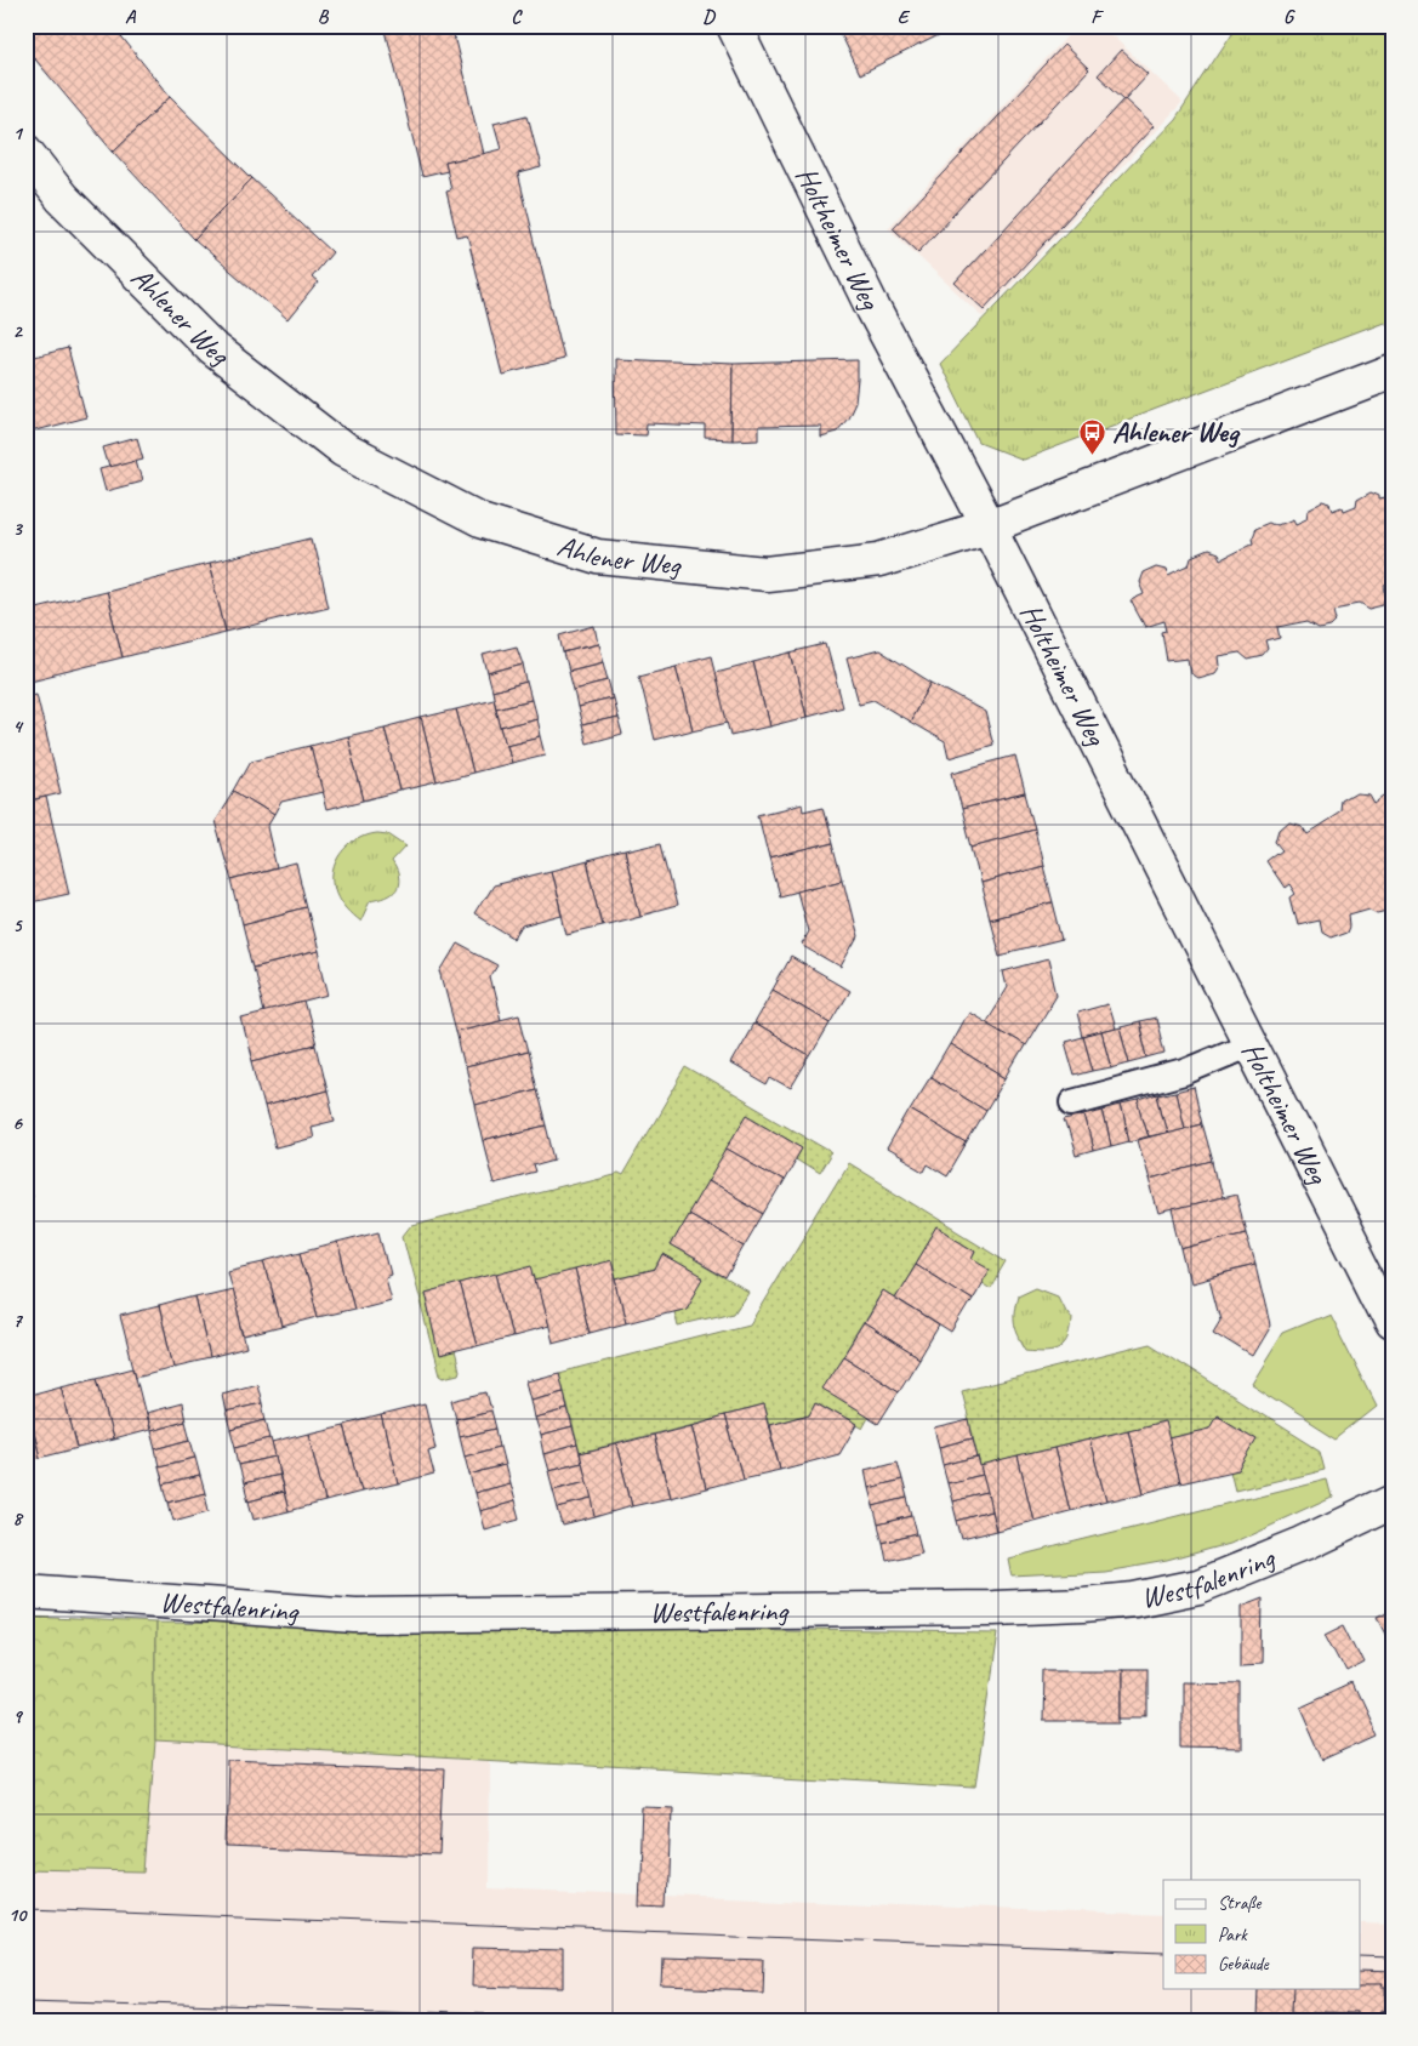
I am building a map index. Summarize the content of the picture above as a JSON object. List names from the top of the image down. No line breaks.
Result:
{"streets":{"street":["Holtheimer Weg","Ahlener Weg","Westfalenring"]},"crossings":[["Holtheimer Weg","Ahlener Weg"]],"places":{"bus stop":["Ahlener Weg"]},"legend":["Straße","Park","Gebäude"],"grid":{"columns":["A","B","C","D","E","F","G"],"rows":["1","2","3","4","5","6","7","8","9","10"]}}
